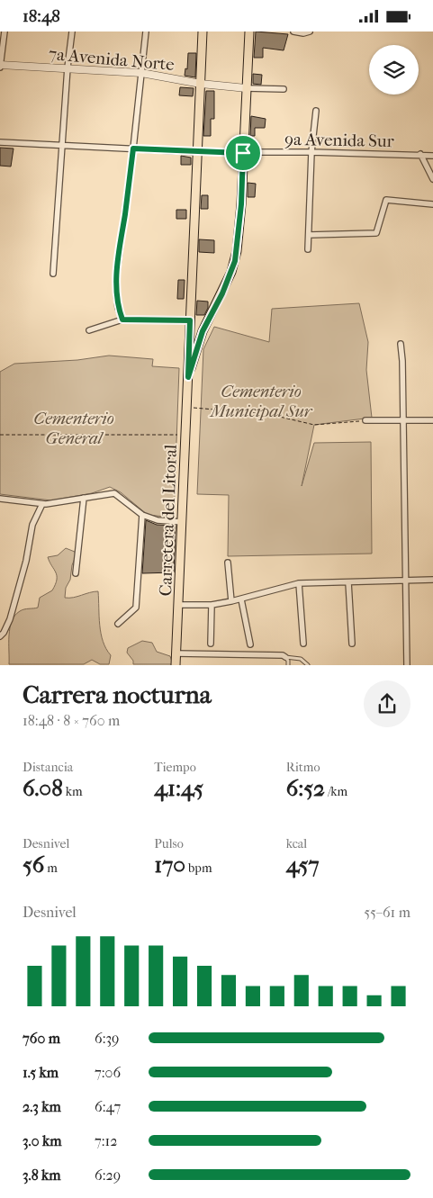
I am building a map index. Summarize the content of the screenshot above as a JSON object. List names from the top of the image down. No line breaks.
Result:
{"streets":{"main road":["Carretera del Litoral"],"street":["7a Avenida Norte","9a Avenida Sur"]},"parks":["Cementerio Municipal Sur","Cementerio General"],"page":{"status":"18:48","heading":["Carrera nocturna","18:48 · 8 × 760 m"],"stats":[["Distancia","6.08 km"],["Tiempo","41:45"],["Ritmo","6:52 /km"],["Desnivel","56 m"],["Pulso","170 bpm"],["kcal","457"]],"chart":["Desnivel","55–61 m"],"list":[{"name":"760 m","note":"6:39"},{"name":"1.5 km","note":"7:06"},{"name":"2.3 km","note":"6:47"},{"name":"3.0 km","note":"7:12"},{"name":"3.8 km","note":"6:29"}]}}
